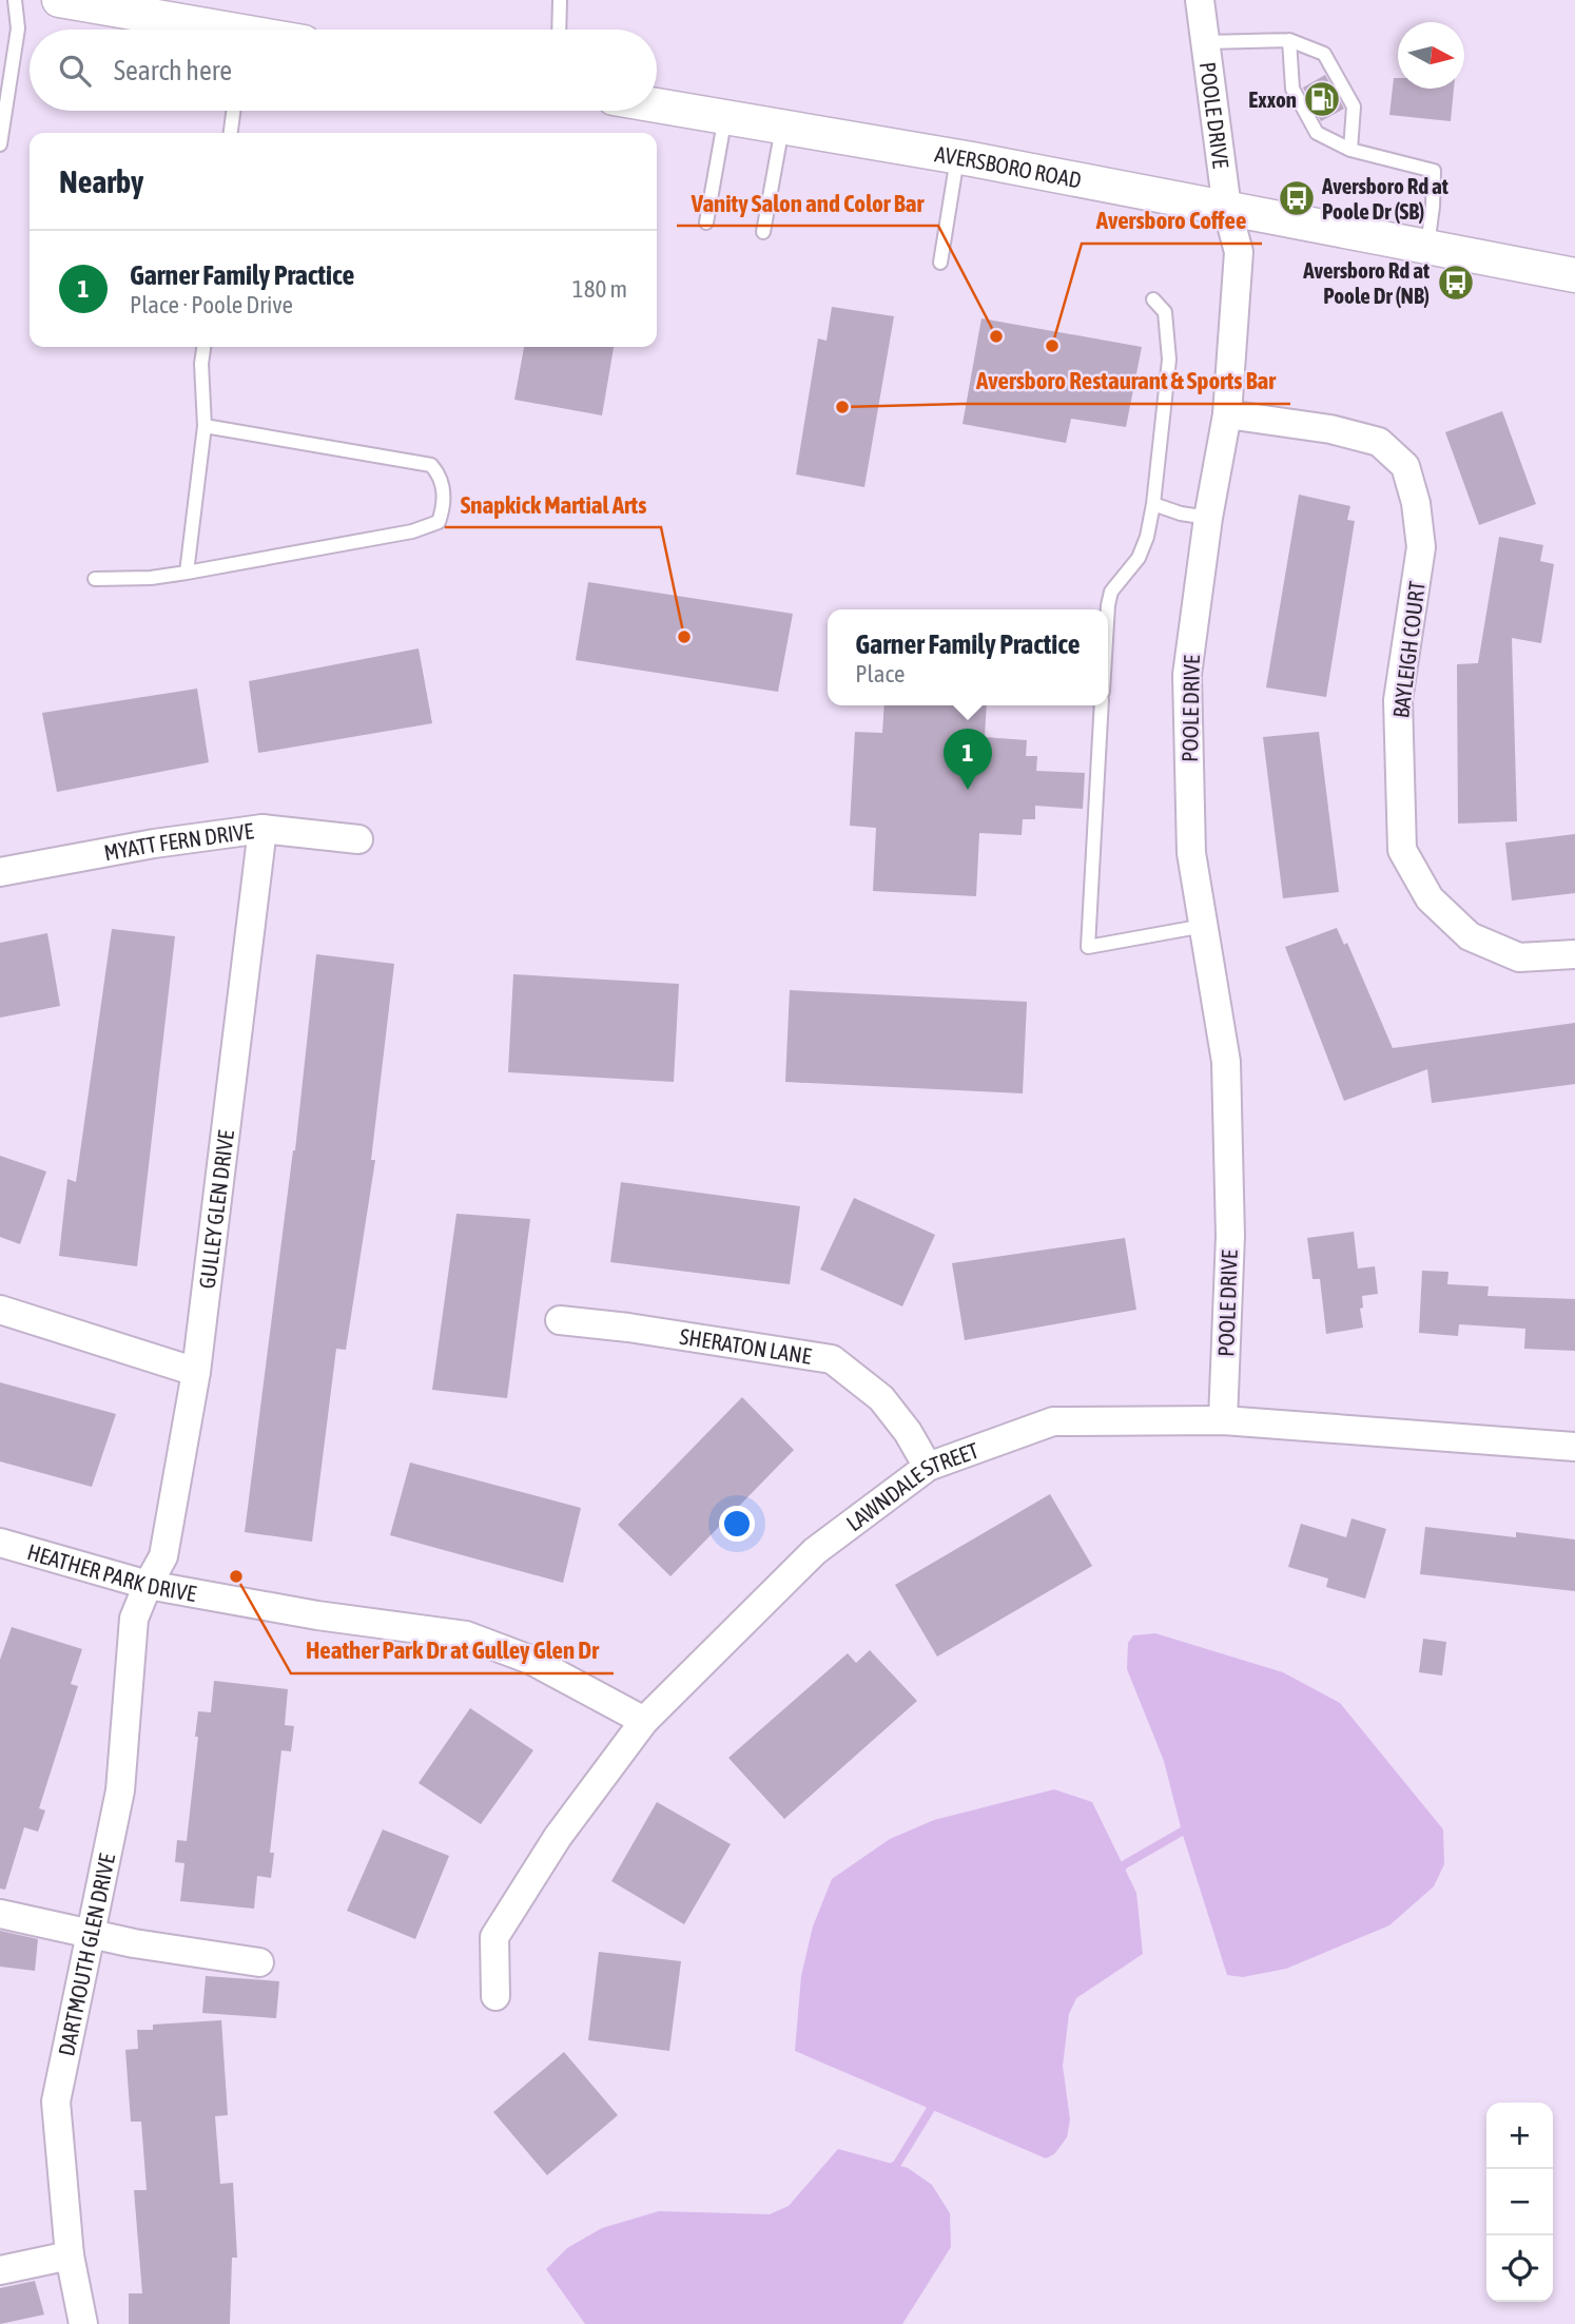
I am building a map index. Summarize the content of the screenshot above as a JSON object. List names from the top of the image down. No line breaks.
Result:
{"streets":{"street":["POOLE DRIVE","AVERSBORO ROAD","BAYLEIGH COURT","MYATT FERN DRIVE","GULLEY GLEN DRIVE","SHERATON LANE","LAWNDALE STREET","HEATHER PARK DRIVE","DARTMOUTH GLEN DRIVE"]},"crossings":[["POOLE DRIVE","AVERSBORO ROAD"],["POOLE DRIVE","BAYLEIGH COURT"],["POOLE DRIVE","LAWNDALE STREET"],["MYATT FERN DRIVE","GULLEY GLEN DRIVE"],["GULLEY GLEN DRIVE","HEATHER PARK DRIVE"],["GULLEY GLEN DRIVE","DARTMOUTH GLEN DRIVE"],["SHERATON LANE","LAWNDALE STREET"],["LAWNDALE STREET","HEATHER PARK DRIVE"],["HEATHER PARK DRIVE","DARTMOUTH GLEN DRIVE"]],"places":{"fuel station":["Exxon"],"bus stop":["Aversboro Rd at Poole Dr (SB)","Aversboro Rd at Poole Dr (NB)"],"other":["Vanity Salon and Color Bar","Aversboro Coffee","Aversboro Restaurant & Sports Bar","Snapkick Martial Arts","Heather Park Dr at Gulley Glen Dr"]},"north":"right","page":{"search":"Search here","heading":"Nearby","list":[{"mark":"1","name":"Garner Family Practice","note":"Place · Poole Drive","value":"180 m"}],"popup":["Garner Family Practice","Place"],"pins":"1","map_buttons":["+","−"]}}
